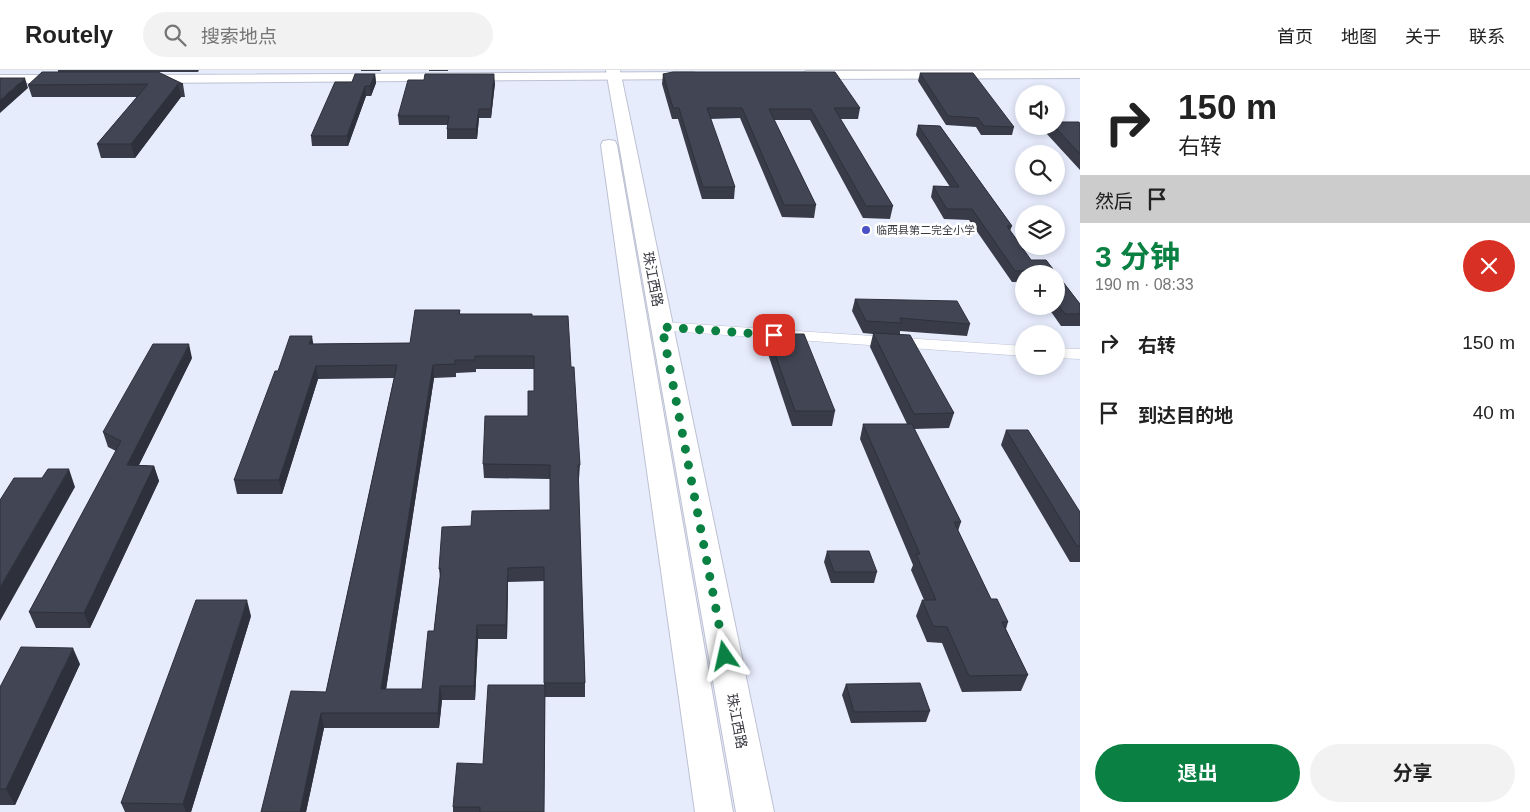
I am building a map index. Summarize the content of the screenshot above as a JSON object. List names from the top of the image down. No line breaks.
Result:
{"streets":{"main road":["珠江西路"]},"places":["临西县第二完全小学"],"page":{"header":"Routely","search":"搜索地点","nav":["首页","地图","关于","联系"],"turn":["150 m","右转"],"map_buttons":["+","−"],"then":"然后","heading":["3 分钟","190 m · 08:33"],"list":[{"name":"右转","value":"150 m"},{"name":"到达目的地","value":"40 m"}],"buttons":["退出","分享"]}}
